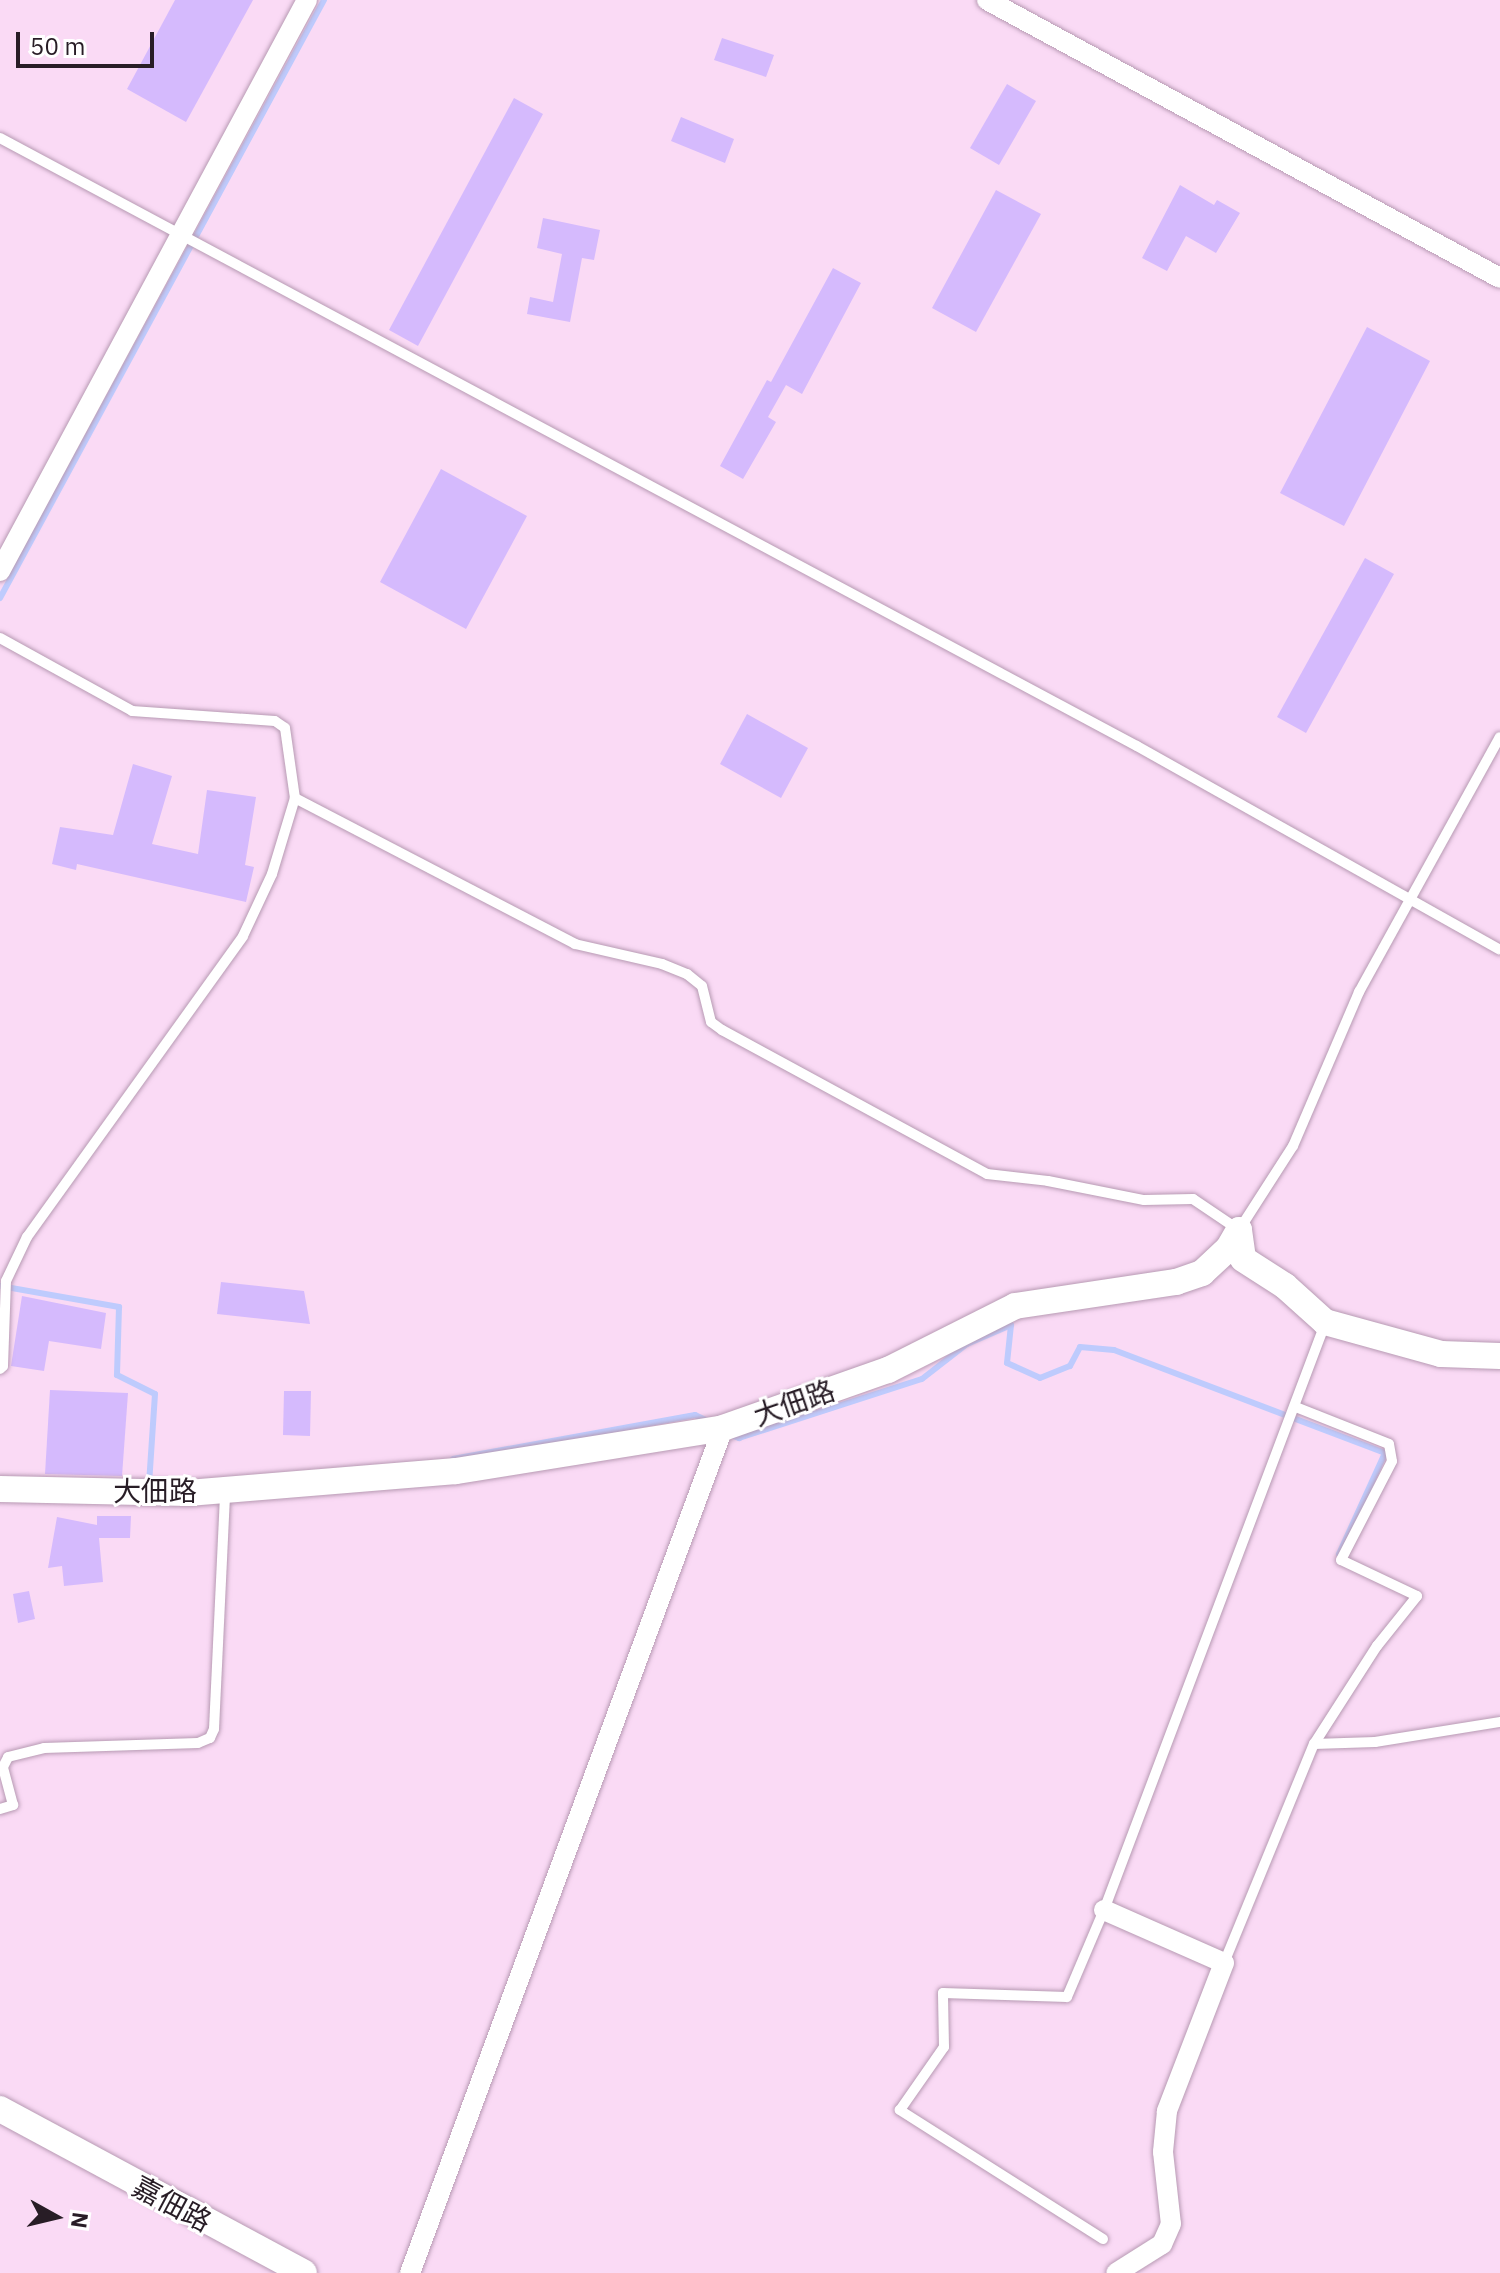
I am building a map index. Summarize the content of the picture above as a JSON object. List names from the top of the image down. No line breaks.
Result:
{"streets":{"street":["大佃路","嘉佃路"]},"scale_bar":"50 m","north":"right"}
